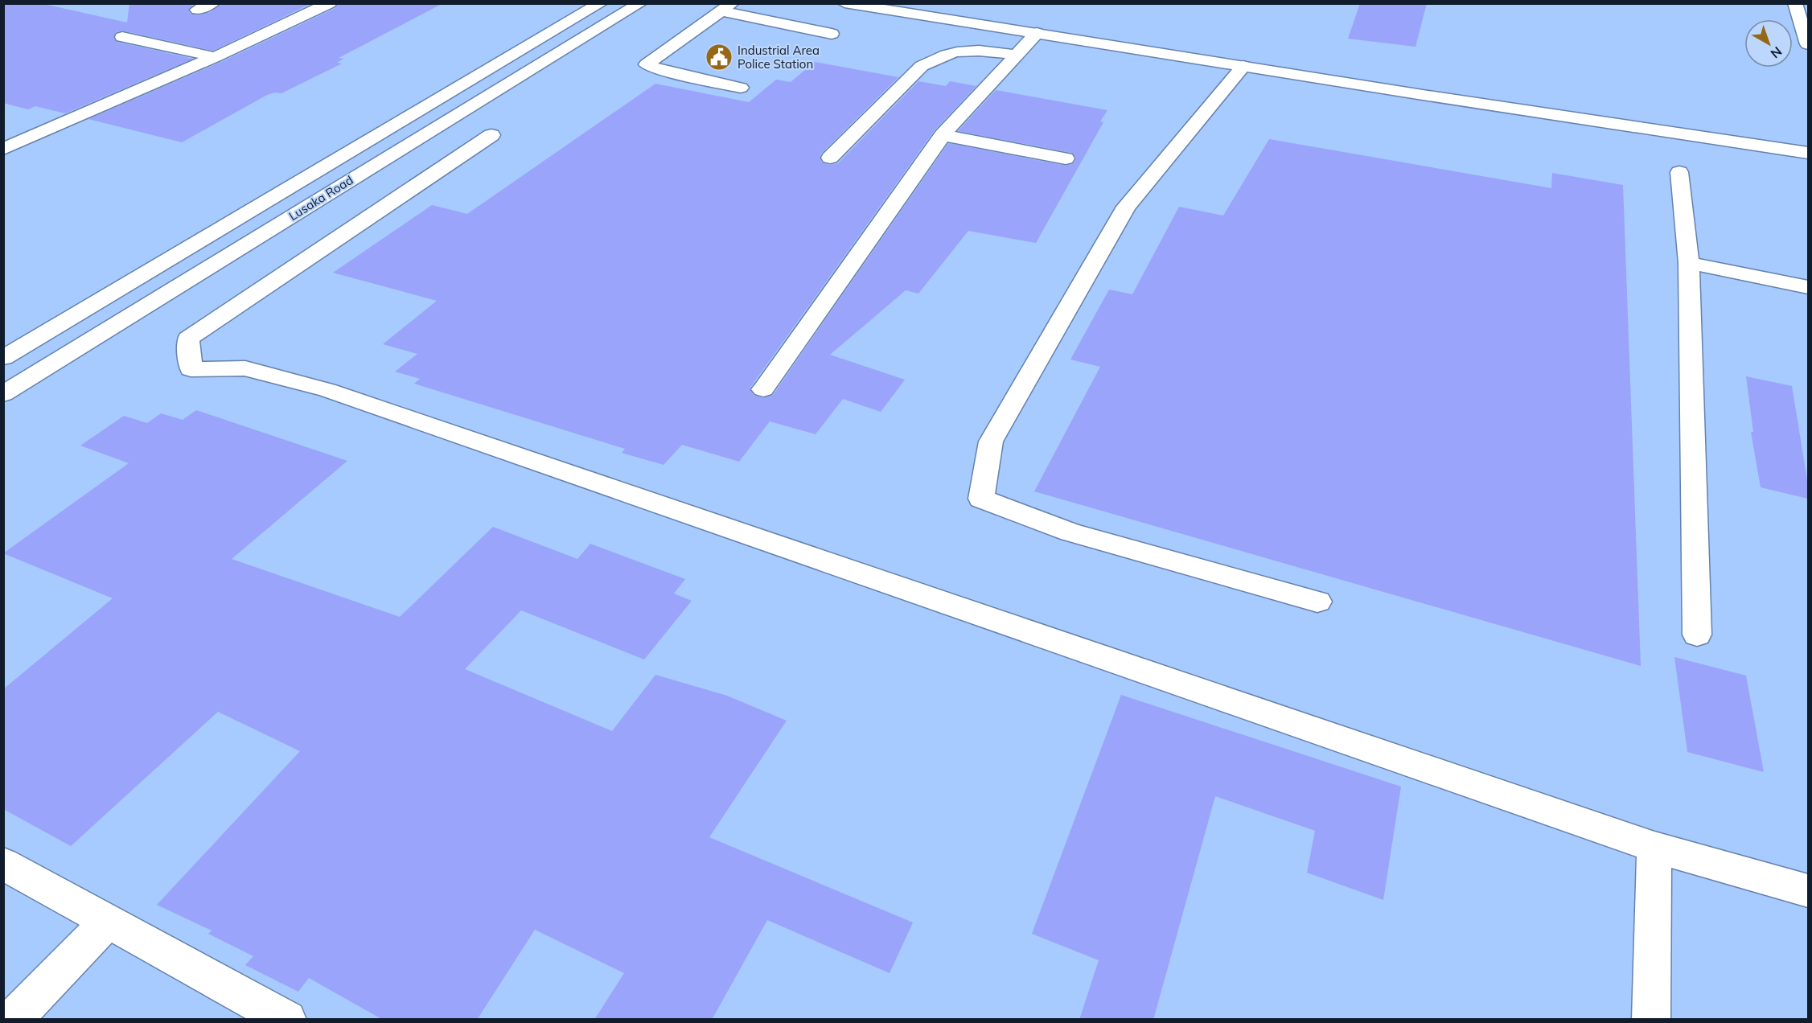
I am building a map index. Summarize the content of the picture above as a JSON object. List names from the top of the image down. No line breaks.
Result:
{"streets":{"main road":["Lusaka Road"]},"places":{"public building":["Industrial Area Police Station"]},"north":"bottom right"}
